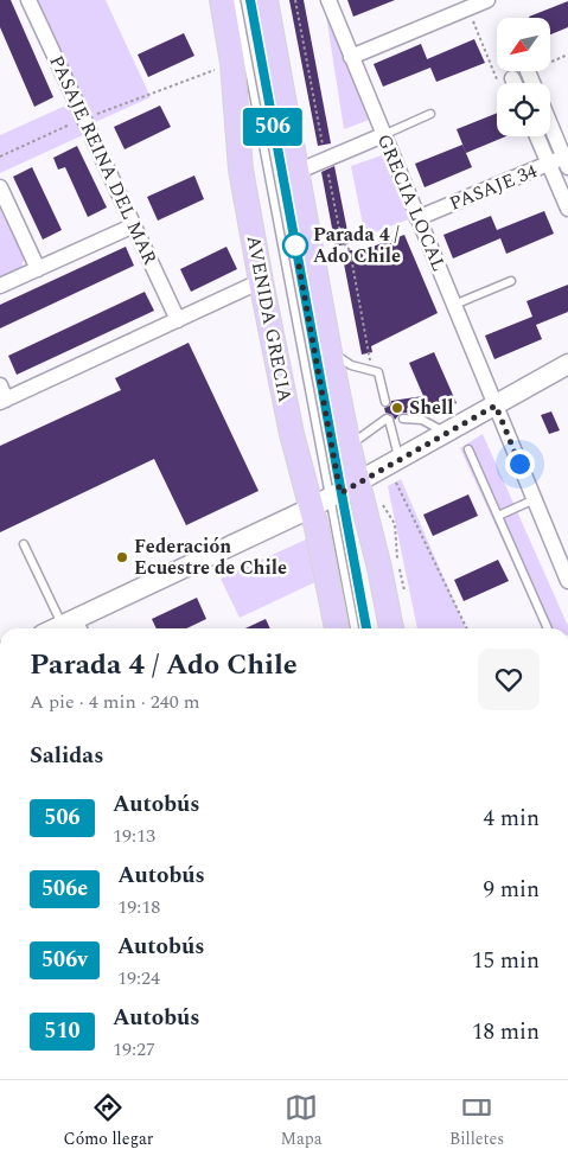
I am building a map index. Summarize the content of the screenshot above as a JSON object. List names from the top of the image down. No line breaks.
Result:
{"streets":{"main road":["AVENIDA GRECIA"],"street":["PASAJE REINA DEL MAR","PASAJE 34","GRECIA LOCAL"]},"crossings":[["PASAJE 34","GRECIA LOCAL"]],"places":["Parada 4 / Ado Chile","Shell","Federación Ecuestre de Chile"],"lines":["bus line 506"],"north":"bottom left","page":{"on_map":"506","heading":[["Parada 4 / Ado Chile","A pie · 4 min · 240 m"],"Salidas"],"list":[{"mark":"506","name":"Autobús","note":"19:13","value":"4 min"},{"mark":"506e","name":"Autobús","note":"19:18","value":"9 min"},{"mark":"506v","name":"Autobús","note":"19:24","value":"15 min"},{"mark":"510","name":"Autobús","note":"19:27","value":"18 min"}],"tabs":["Cómo llegar","Mapa","Billetes"]}}
